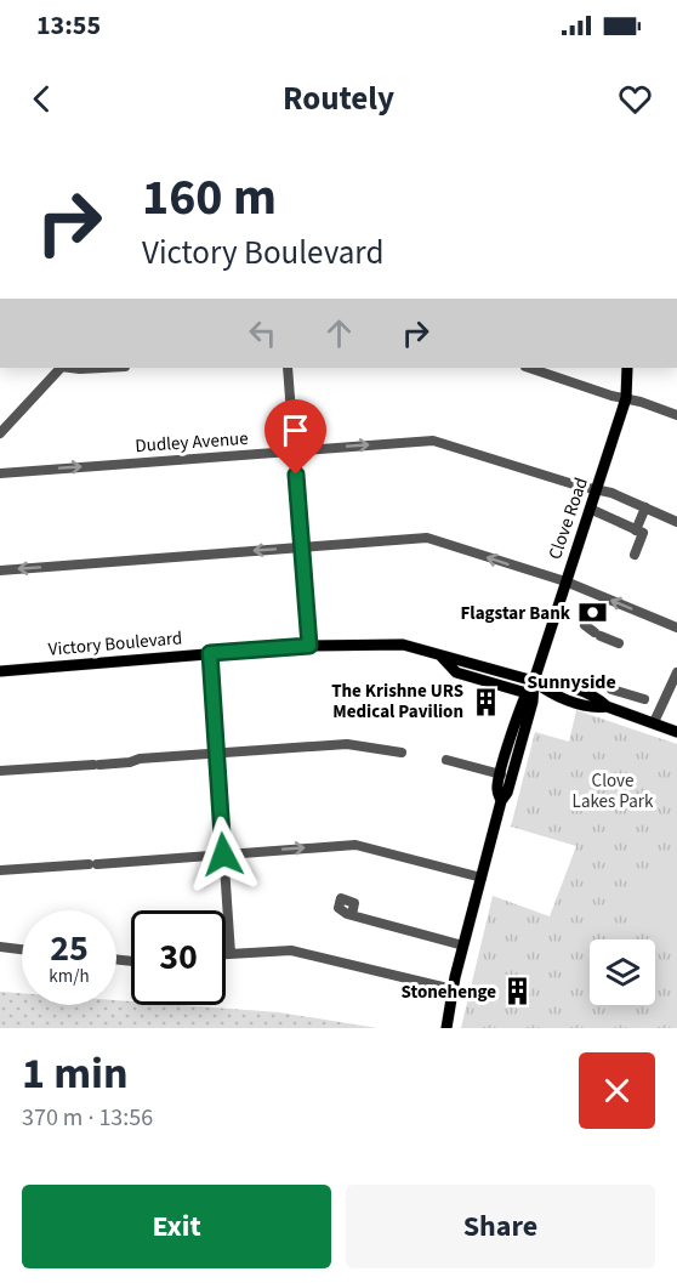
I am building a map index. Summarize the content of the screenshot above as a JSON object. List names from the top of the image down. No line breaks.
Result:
{"streets":{"main road":["Clove Road","Victory Boulevard"],"street":["Dudley Avenue"]},"crossings":[["Dudley Avenue","Clove Road"],["Clove Road","Victory Boulevard"]],"one_way":["Dudley Avenue"],"districts":["Sunnyside"],"parks":["Clove Lakes Park"],"places":{"bank":["Flagstar Bank"],"building":["The Krishne URS Medical Pavilion","Stonehenge"]},"page":{"status":"13:55","header":"Routely","turn":["160 m","Victory Boulevard"],"speed":"25 km/h","limit":"30","heading":["1 min","370 m · 13:56"],"buttons":["Exit","Share"]}}
